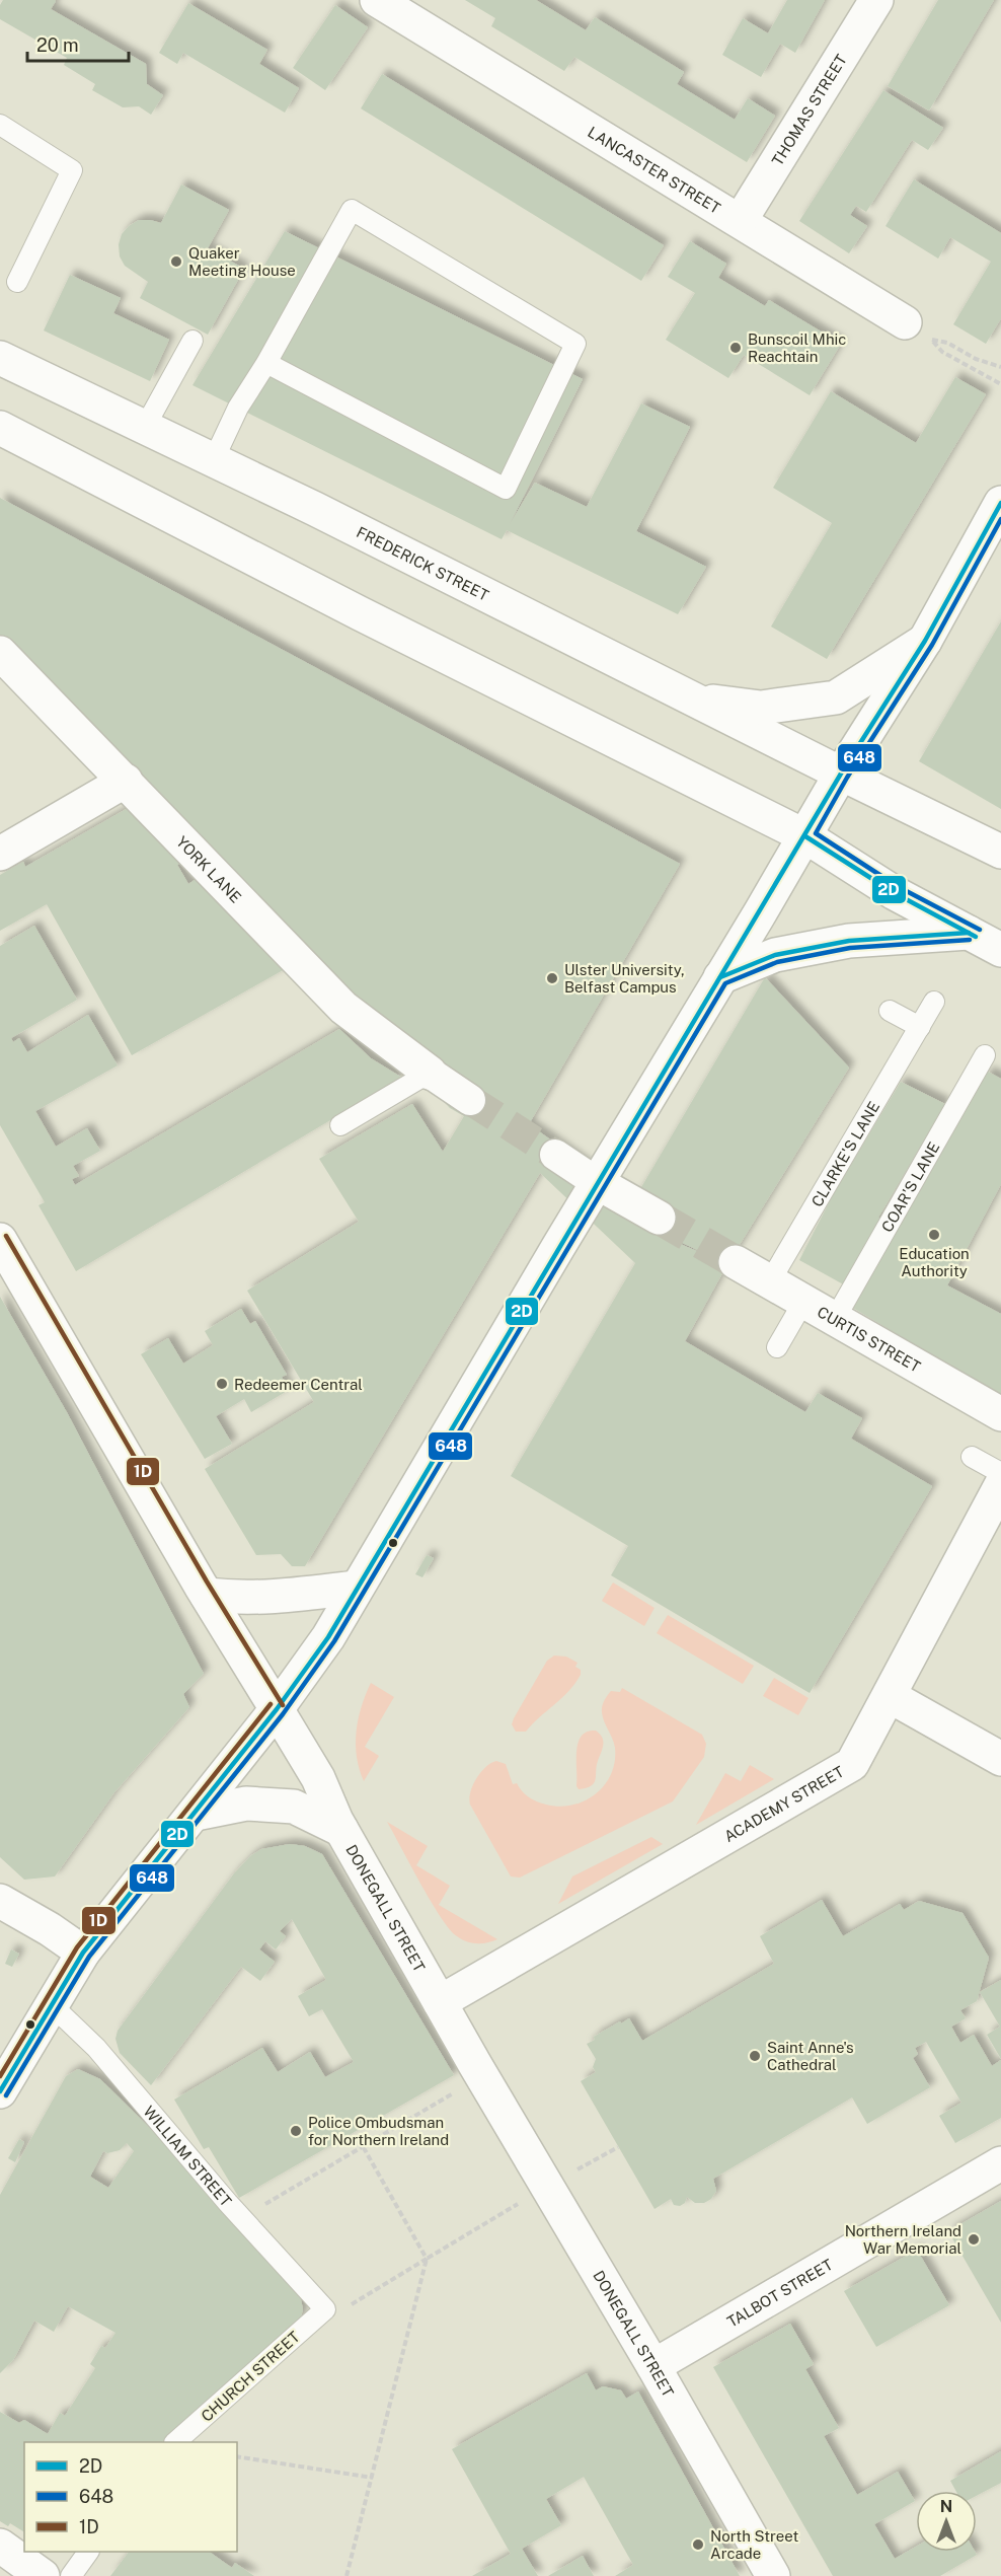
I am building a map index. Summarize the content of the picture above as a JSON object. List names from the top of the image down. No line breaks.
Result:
{"streets":{"main road":["THOMAS STREET","LANCASTER STREET","FREDERICK STREET","YORK LANE","CURTIS STREET","ACADEMY STREET","DONEGALL STREET","TALBOT STREET"],"lane":["CLARKE'S LANE","COAR'S LANE","WILLIAM STREET","CHURCH STREET"]},"crossings":[["THOMAS STREET","LANCASTER STREET"],["CLARKE'S LANE","CURTIS STREET"],["COAR'S LANE","CURTIS STREET"],["ACADEMY STREET","DONEGALL STREET"],["DONEGALL STREET","TALBOT STREET"],["WILLIAM STREET","CHURCH STREET"]],"places":["Quaker Meeting House","Bunscoil Mhic Reachtain","Ulster University, Belfast Campus","Education Authority","Redeemer Central","Saint Anne's Cathedral","Police Ombudsman for Northern Ireland","Northern Ireland War Memorial","North Street Arcade"],"lines":["transit line 2D","transit line 648","transit line 1D"],"legend":["2D","648","1D"],"scale_bar":"20 m","north":"top"}
